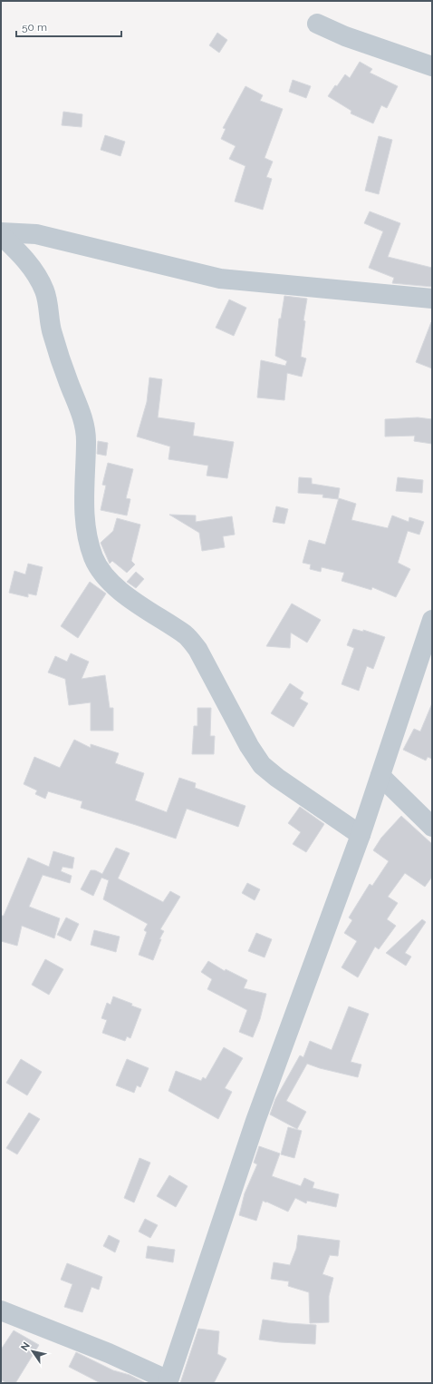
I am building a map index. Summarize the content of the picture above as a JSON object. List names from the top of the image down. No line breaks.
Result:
{"scale_bar":"50 m","north":"top left"}
